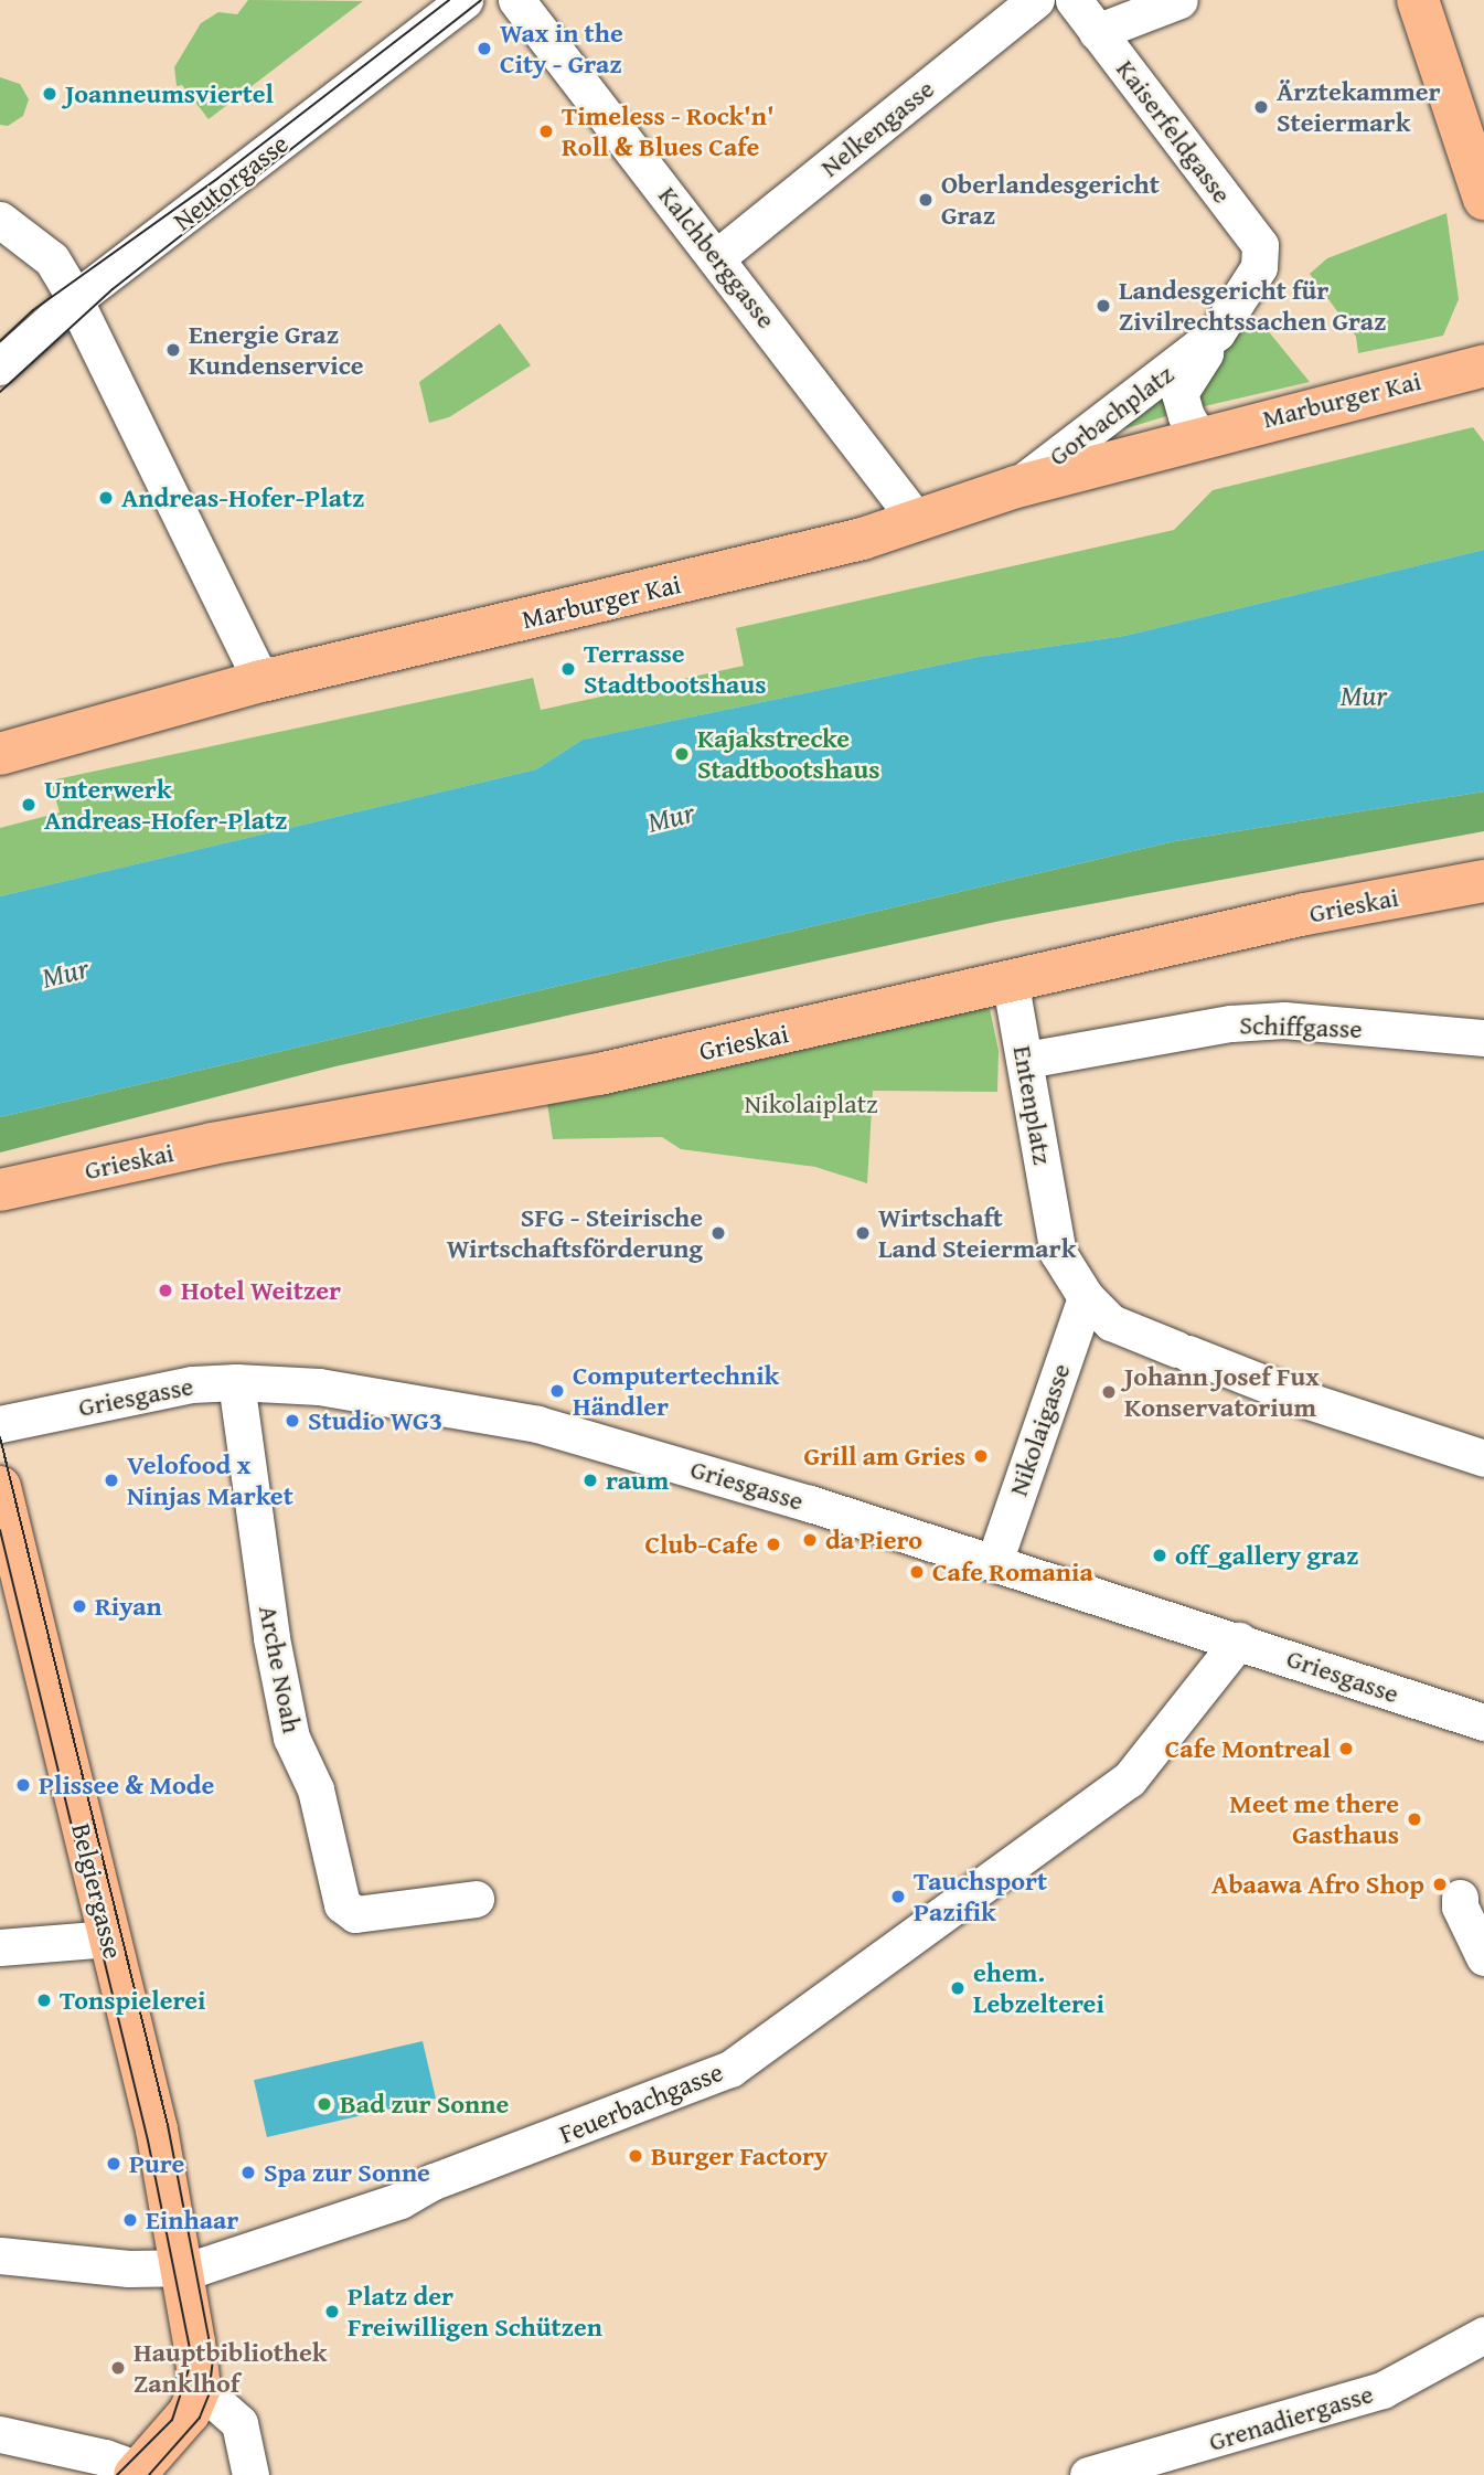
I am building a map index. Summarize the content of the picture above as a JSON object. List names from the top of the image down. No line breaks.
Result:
{"streets":{"main road":["Marburger Kai","Grieskai","Belgiergasse"],"street":["Nelkengasse","Kaiserfeldgasse","Neutorgasse","Kalchberggasse","Gorbachplatz","Schiffgasse","Entenplatz","Griesgasse","Nikolaigasse","Arche Noah","Feuerbachgasse","Grenadiergasse"]},"crossings":[["Nelkengasse","Kalchberggasse"],["Kaiserfeldgasse","Gorbachplatz"],["Kalchberggasse","Marburger Kai"],["Marburger Kai","Gorbachplatz"],["Grieskai","Entenplatz"],["Schiffgasse","Entenplatz"],["Entenplatz","Nikolaigasse"],["Griesgasse","Nikolaigasse"],["Griesgasse","Arche Noah"],["Griesgasse","Feuerbachgasse"],["Belgiergasse","Feuerbachgasse"]],"water":["Mur"],"parks":["Nikolaiplatz"],"places":["Wax in the City - Graz","Joanneumsviertel","Ärztekammer Steiermark","Timeless - Rock'n' Roll & Blues Cafe","Oberlandesgericht Graz","Landesgericht für Zivilrechtssachen Graz","Energie Graz Kundenservice","Andreas-Hofer-Platz","Terrasse Stadtbootshaus","Kajakstrecke Stadtbootshaus","Unterwerk Andreas-Hofer-Platz","SFG - Steirische Wirtschaftsförderung","Wirtschaft Land Steiermark","Hotel Weitzer","Computertechnik Händler","Johann Josef Fux Konservatorium","Studio WG3","Grill am Gries","Velofood x Ninjas Market","raum","da Piero","Club-Cafe","off_gallery graz","Cafe Romania","Riyan","Cafe Montreal","Plissee & Mode","Meet me there Gasthaus","Abaawa Afro Shop","Tauchsport Pazifik","ehem. Lebzelterei","Tonspielerei","Bad zur Sonne","Burger Factory","Pure","Spa zur Sonne","Einhaar","Platz der Freiwilligen Schützen","Hauptbibliothek Zanklhof"]}
